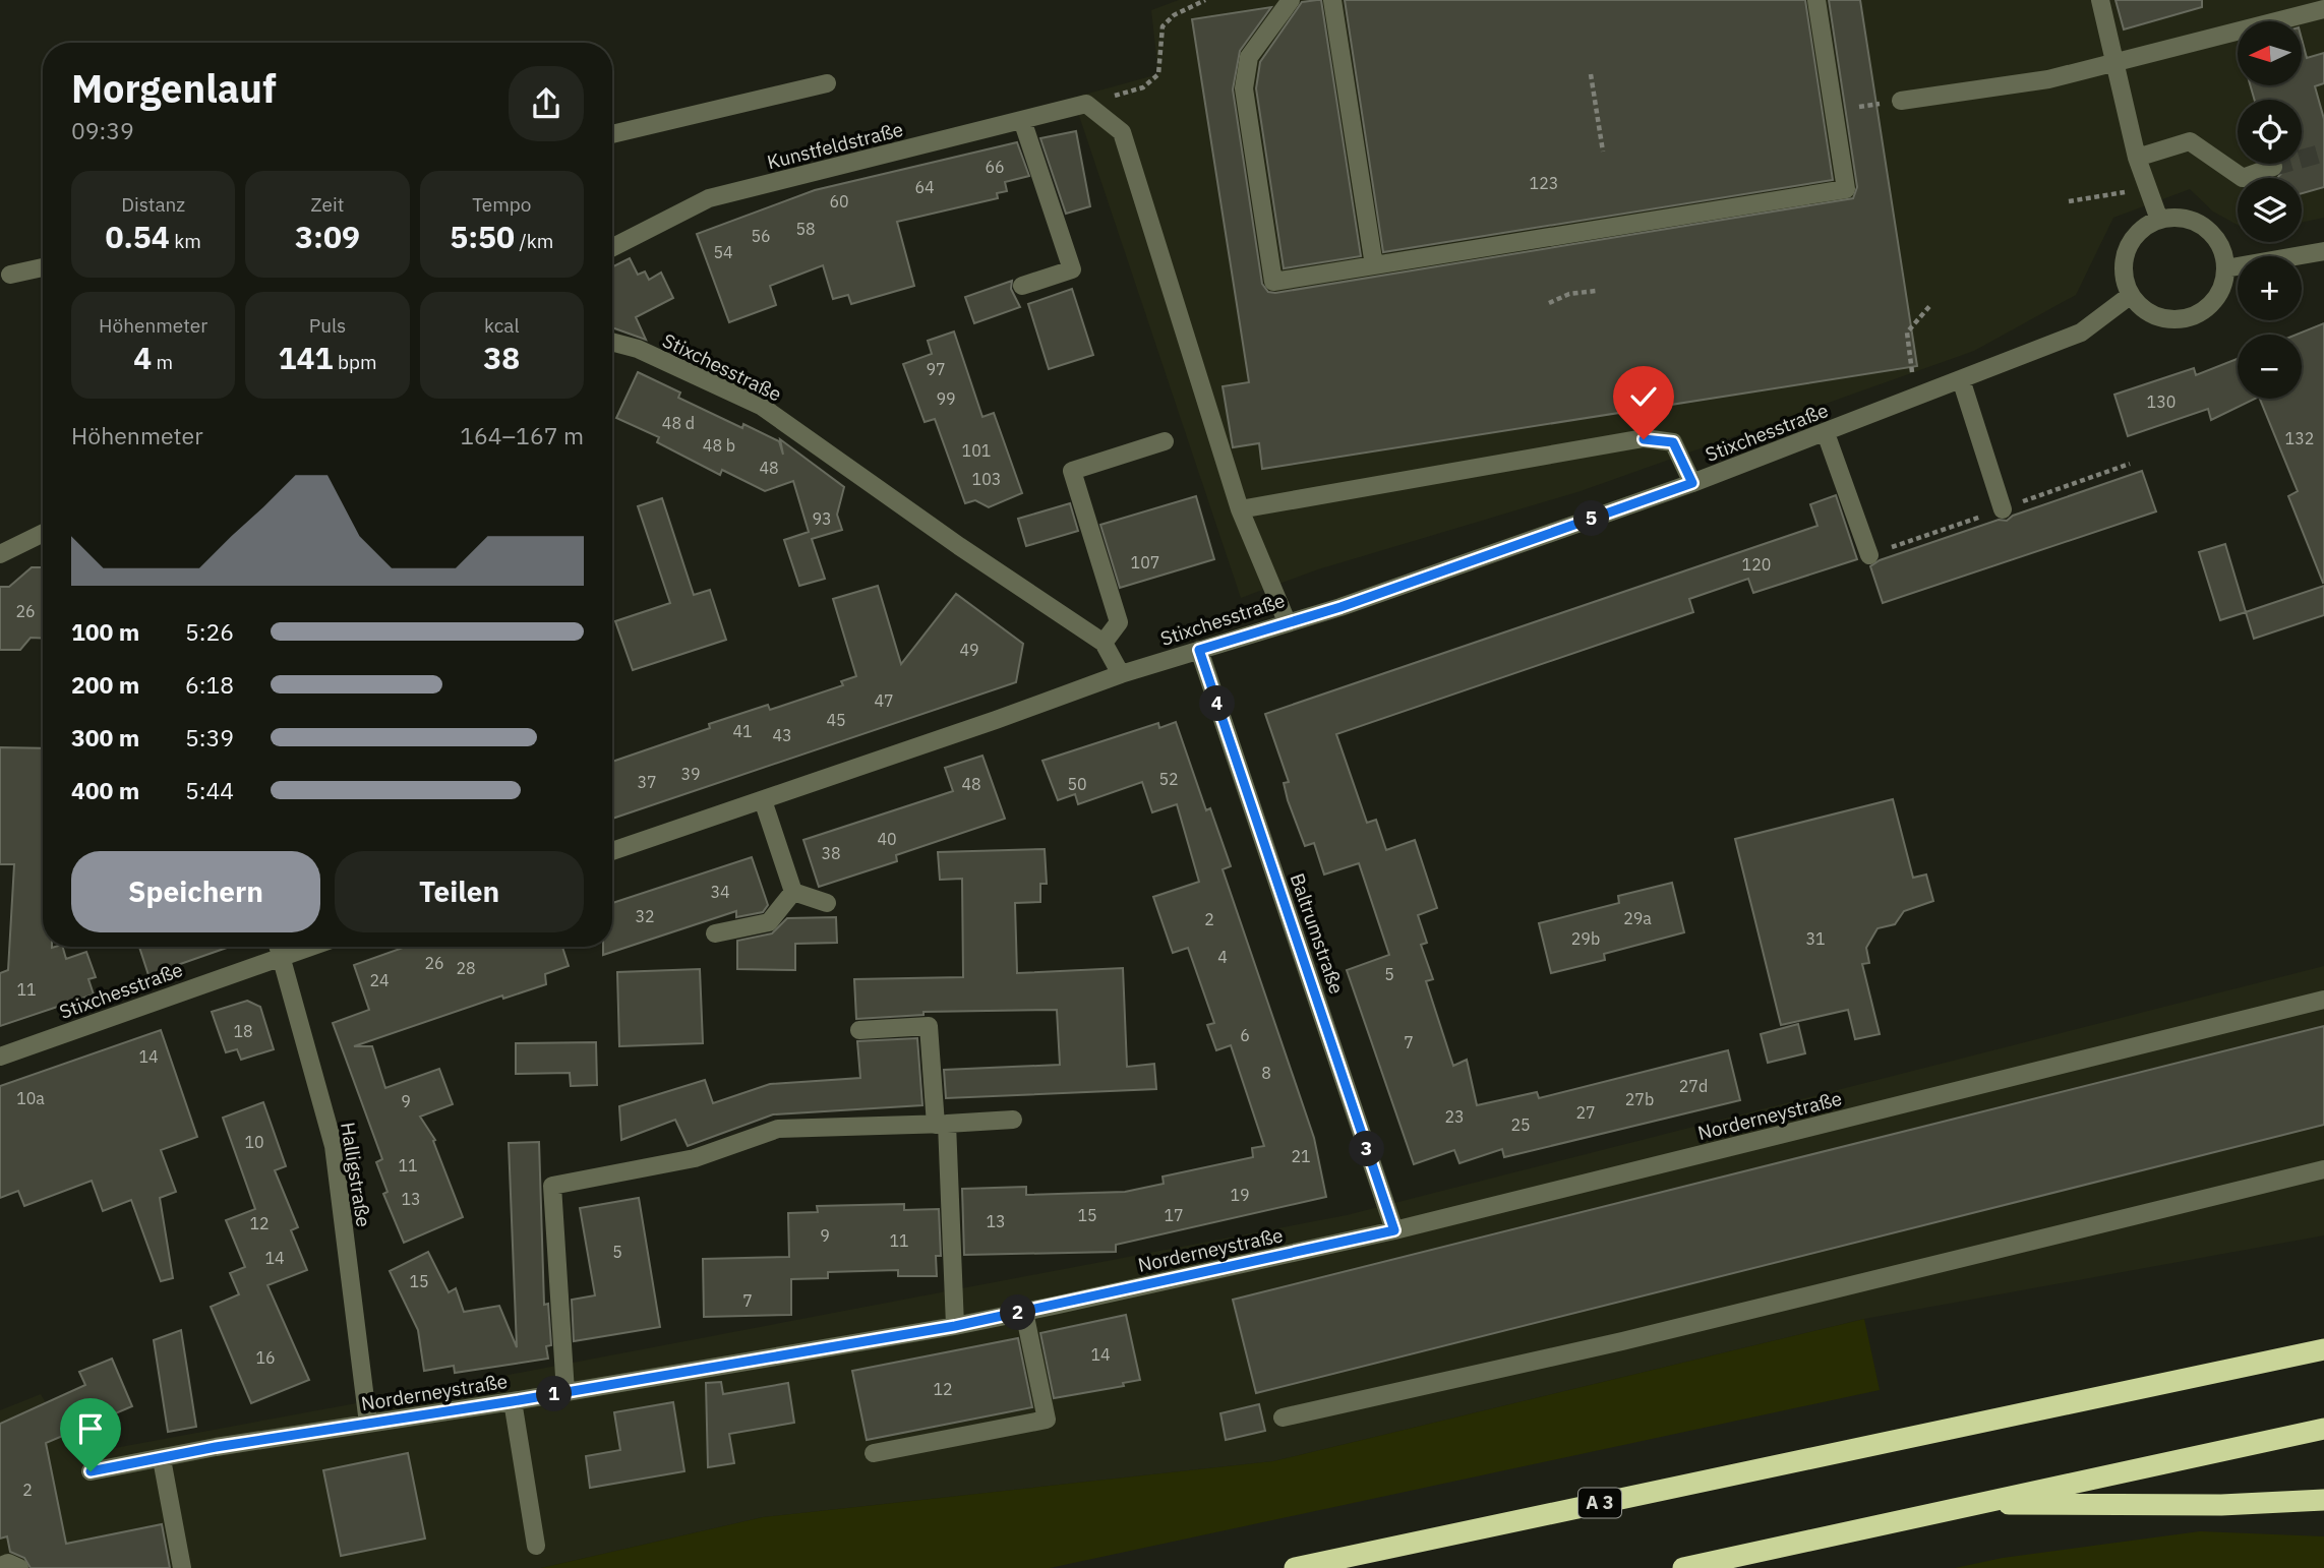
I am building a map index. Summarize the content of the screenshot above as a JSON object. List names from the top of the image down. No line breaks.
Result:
{"streets":{"highway":["A 3"],"street":["Kunstfeldstraße","Stixchesstraße","Baltrumstraße","Norderneystraße","Halligstraße"]},"crossings":[["Stixchesstraße","Baltrumstraße"],["Stixchesstraße","Halligstraße"],["Baltrumstraße","Norderneystraße"],["Norderneystraße","Halligstraße"]],"house_numbers":["66","123","64","60","58","56","54","97","99","130","48 d","132","48 b","101","48","103","93","107","120","26","49","47","45","41","43","39","52","37","48","50","40","38","34","32","29a","2","29b","31","4","26","28","5","24","11","18","6","7","14","8","27d","10a","27b","9","27","23","25","10","21","11","19","13","15","17","13","12","9","11","5","14","15","7","14","16","12","2"],"north":"left","page":{"map_buttons":["+","−"],"heading":["Morgenlauf","09:39"],"stats":[["Distanz","0.54 km"],["Zeit","3:09"],["Tempo","5:50 /km"],["Höhenmeter","4 m"],["Puls","141 bpm"],["kcal","38"]],"chart":["Höhenmeter","164–167 m"],"pins":["5","4","3","2","1"],"list":[{"name":"100 m","note":"5:26"},{"name":"200 m","note":"6:18"},{"name":"300 m","note":"5:39"},{"name":"400 m","note":"5:44"}],"buttons":["Speichern","Teilen"]}}
